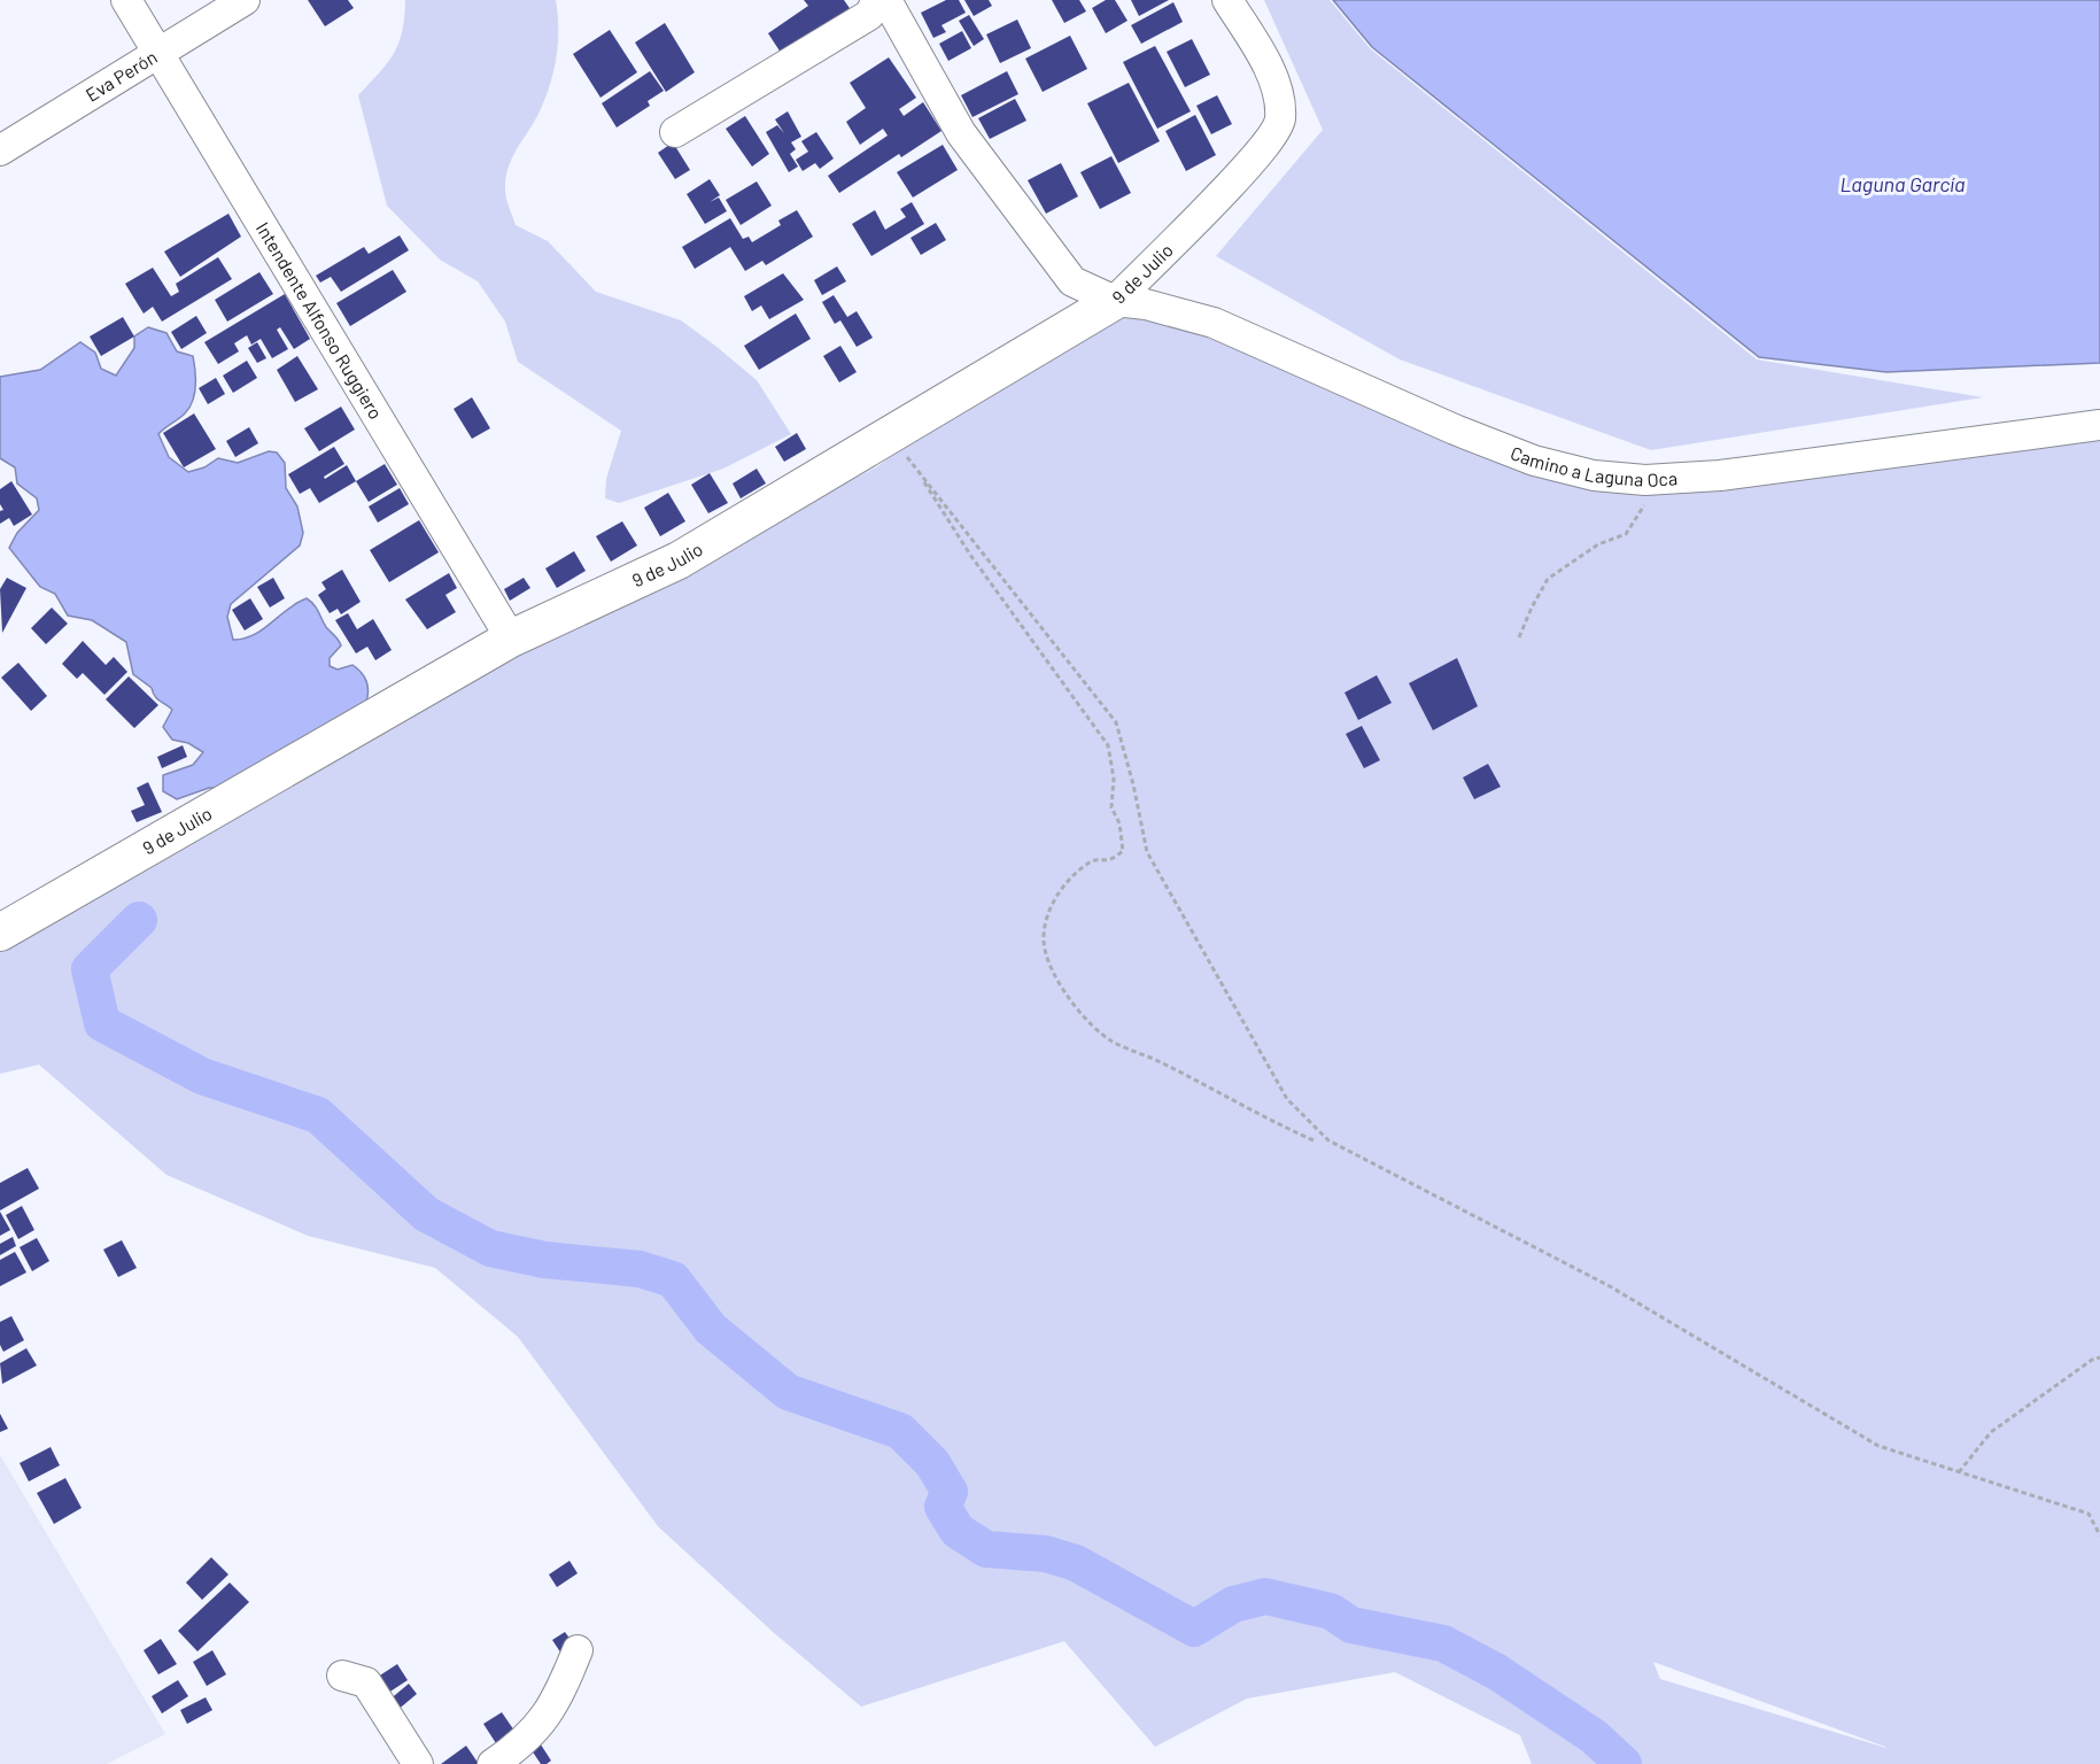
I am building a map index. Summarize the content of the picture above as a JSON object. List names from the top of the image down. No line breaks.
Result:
{"streets":{"main road":["9 de Julio"],"street":["Eva Perón","Intendente Alfonso Ruggiero","Camino a Laguna Oca"]},"crossings":[["Eva Perón","Intendente Alfonso Ruggiero"],["9 de Julio","Intendente Alfonso Ruggiero"],["9 de Julio","Camino a Laguna Oca"]],"water":["Laguna García"]}
